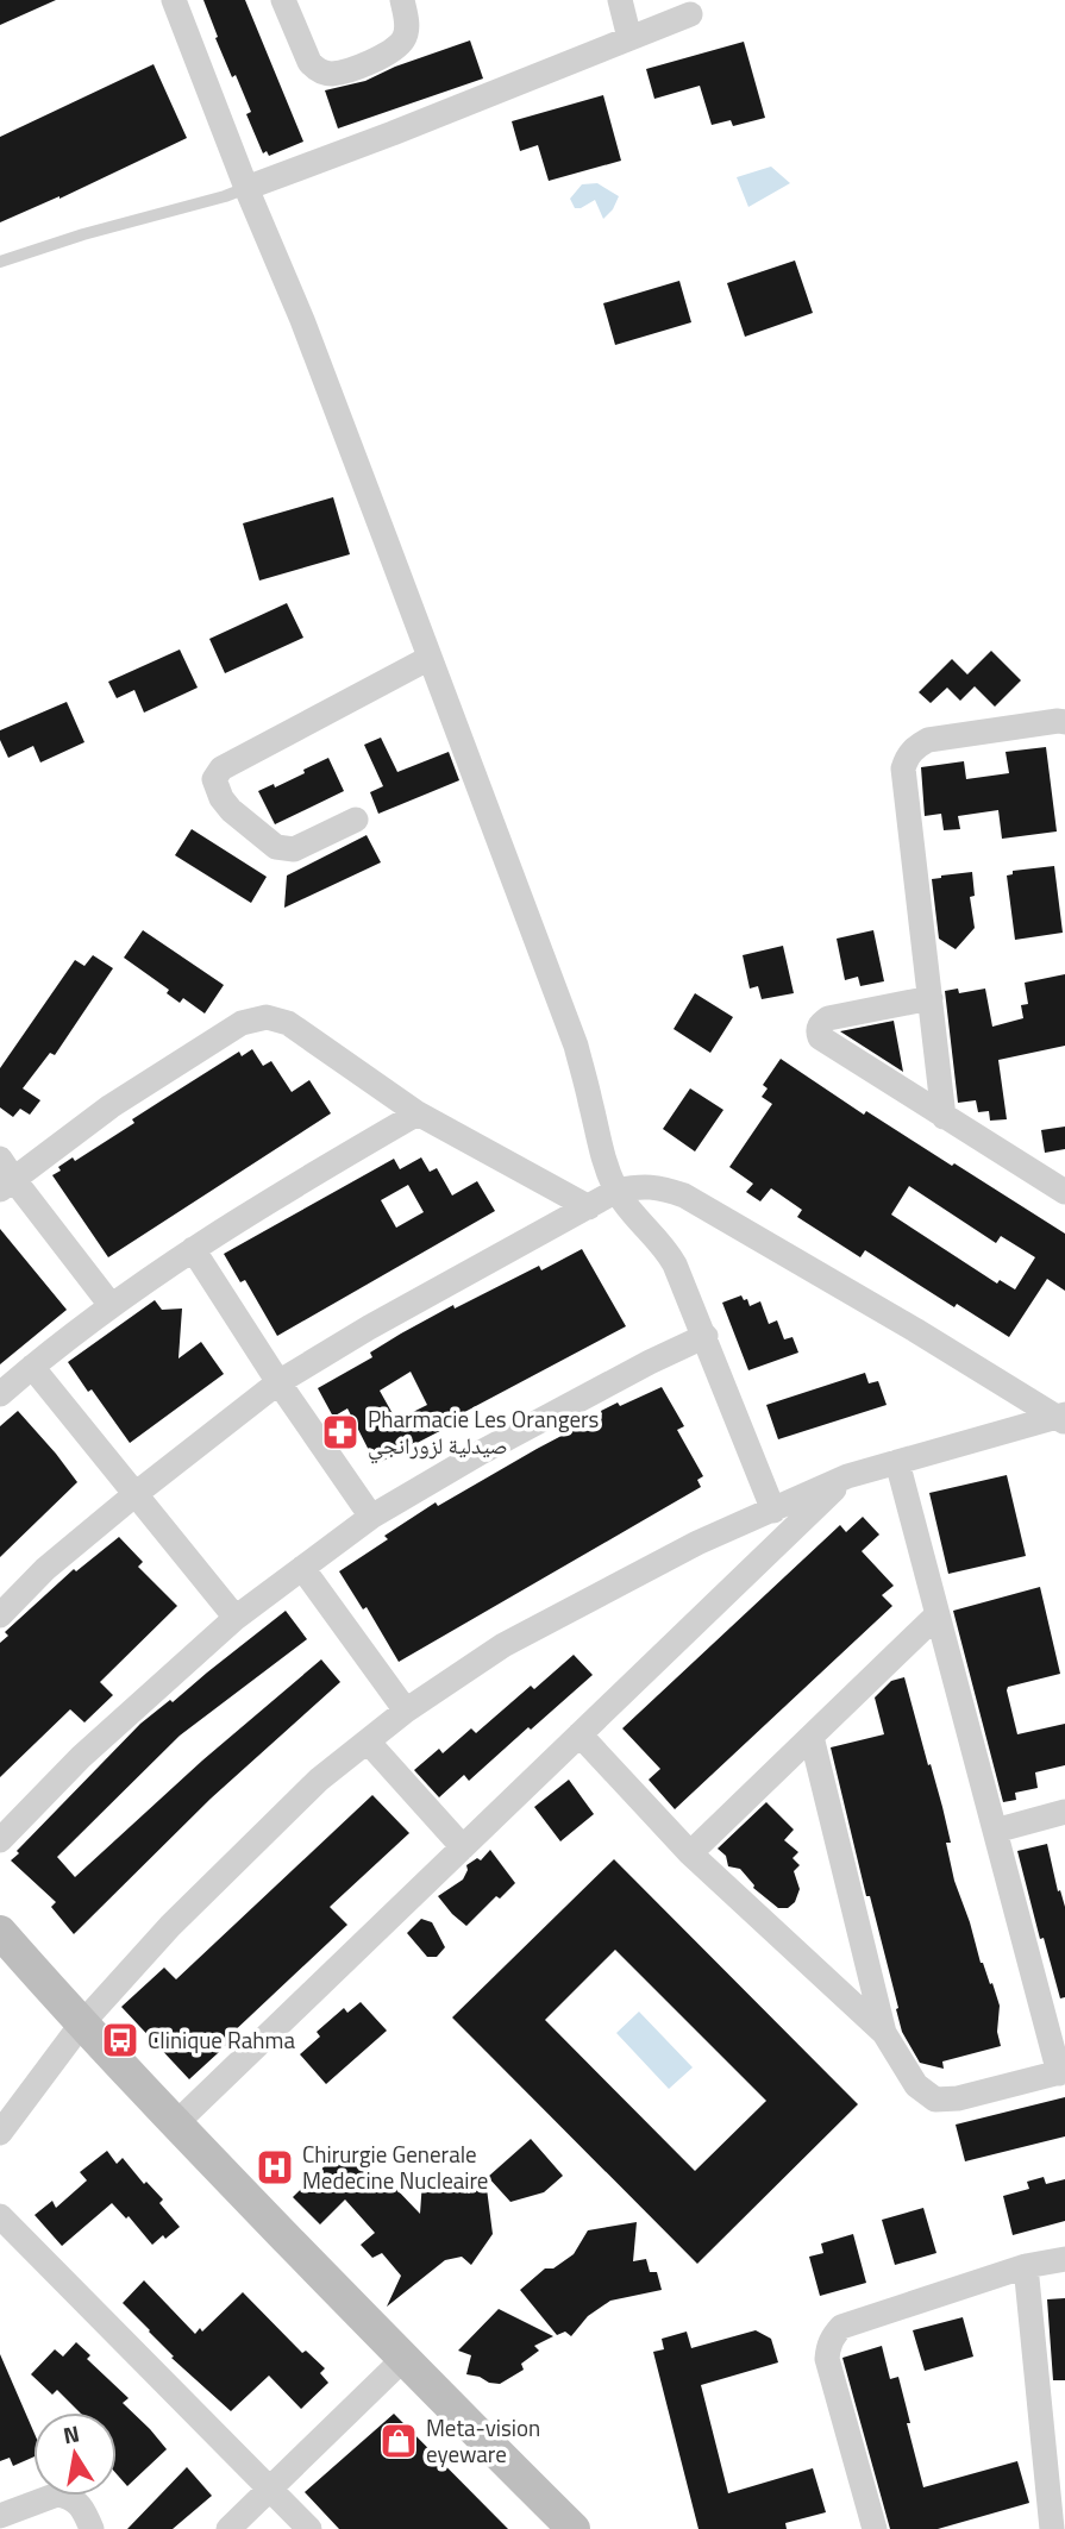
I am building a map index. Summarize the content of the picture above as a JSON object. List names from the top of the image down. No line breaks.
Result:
{"places":{"pharmacy":["Pharmacie Les Orangers صيدلية لزورانجي"],"bus stop":["Clinique Rahma"],"hospital":["Chirurgie Generale Medecine Nucleaire"],"shop":["Meta-vision eyeware"]},"north":"top"}
